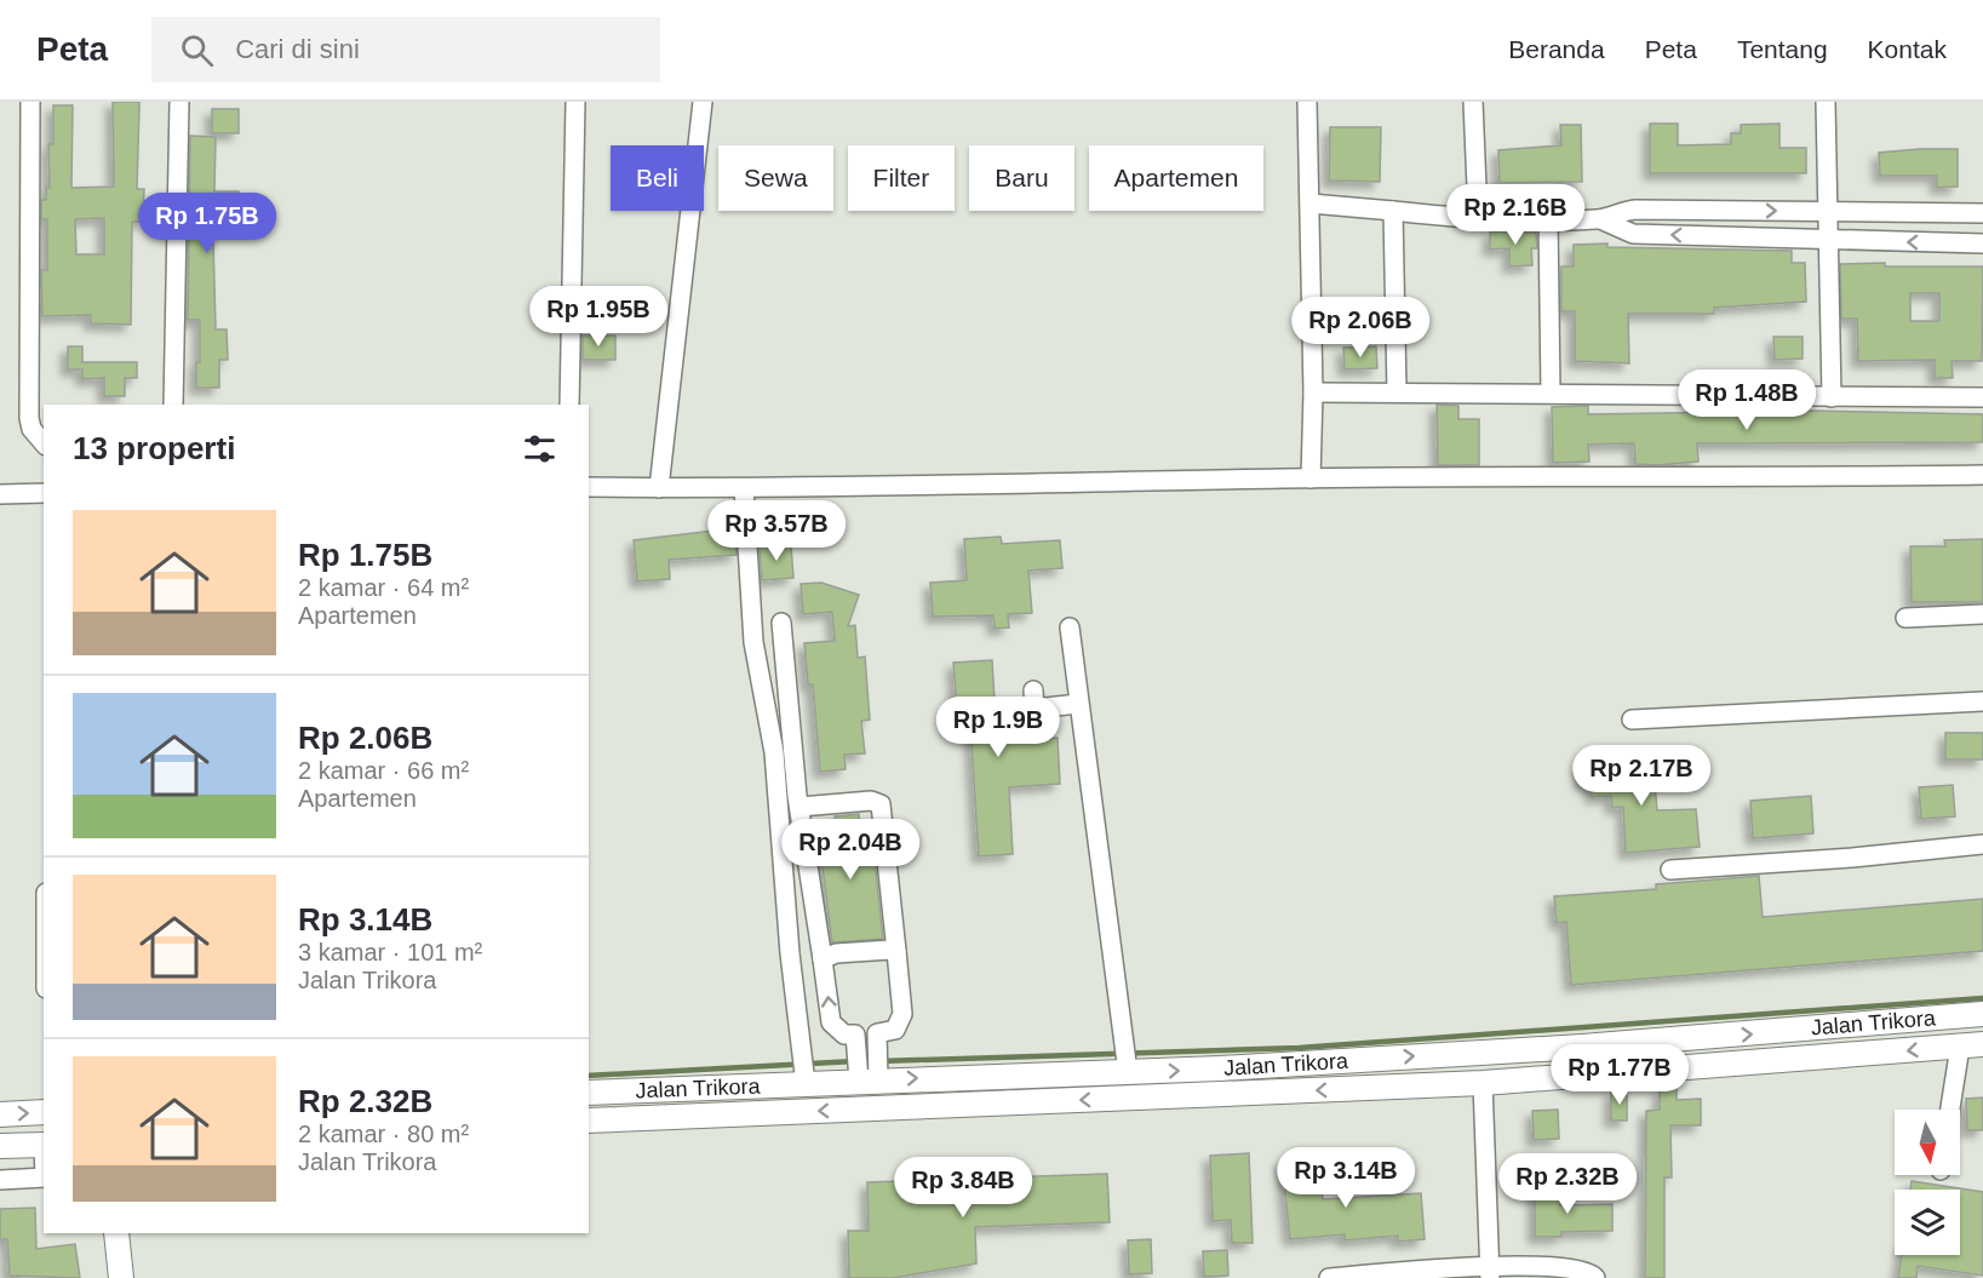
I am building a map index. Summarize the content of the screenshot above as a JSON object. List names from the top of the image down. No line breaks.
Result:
{"streets":{"main road":["Jalan Trikora"]},"north":"bottom","page":{"header":"Peta","search":"Cari di sini","nav":["Beranda","Peta","Tentang","Kontak"],"chip":["Beli","Sewa","Filter","Baru","Apartemen"],"price":["Rp 2.16B","Rp 1.75B","Rp 1.95B","Rp 2.06B","Rp 1.48B","Rp 3.57B","Rp 1.9B","Rp 2.17B","Rp 2.04B","Rp 1.77B","Rp 3.14B","Rp 2.32B","Rp 3.84B"],"heading":"13 properti","list":[{"name":"Rp 1.75B","note":"2 kamar · 64 m² · Apartemen"},{"name":"Rp 2.06B","note":"2 kamar · 66 m² · Apartemen"},{"name":"Rp 3.14B","note":"3 kamar · 101 m² · Jalan Trikora"},{"name":"Rp 2.32B","note":"2 kamar · 80 m² · Jalan Trikora"}]}}
